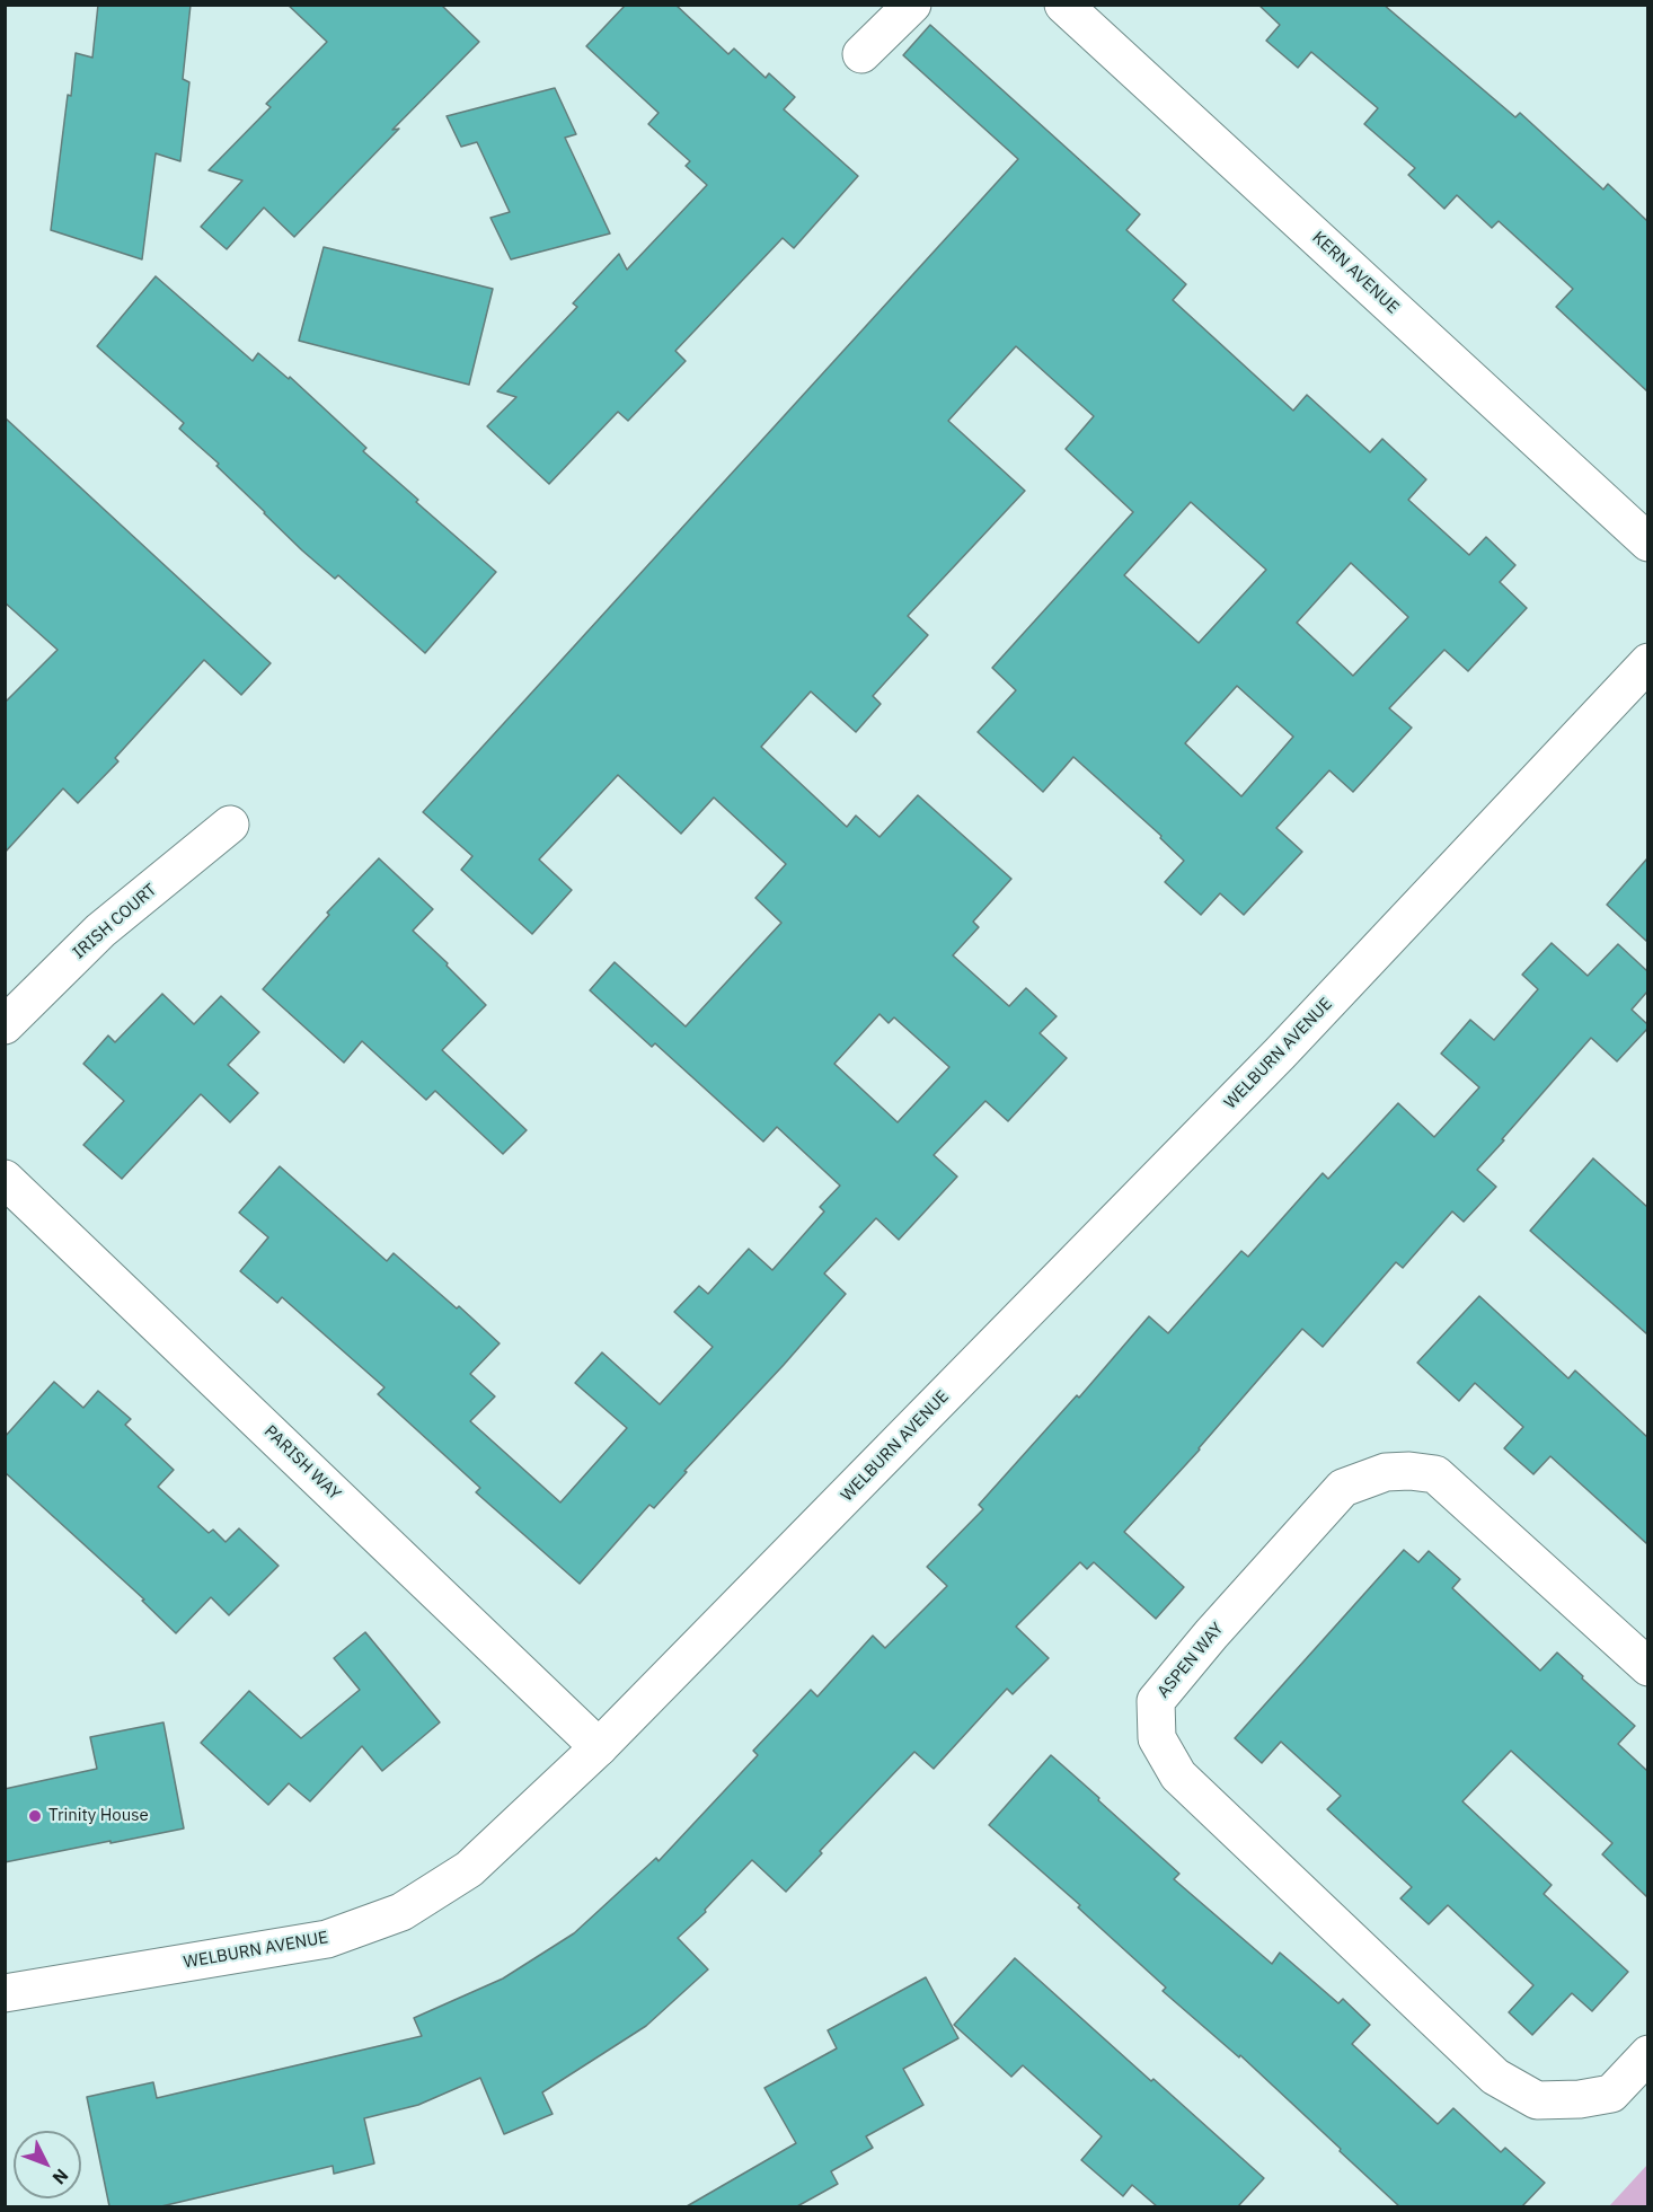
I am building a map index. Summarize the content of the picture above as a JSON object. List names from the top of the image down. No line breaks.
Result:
{"streets":{"street":["KERN AVENUE","IRISH COURT","WELBURN AVENUE","PARISH WAY","ASPEN WAY"]},"crossings":[["WELBURN AVENUE","PARISH WAY"]],"places":["Trinity House"],"north":"bottom right"}
